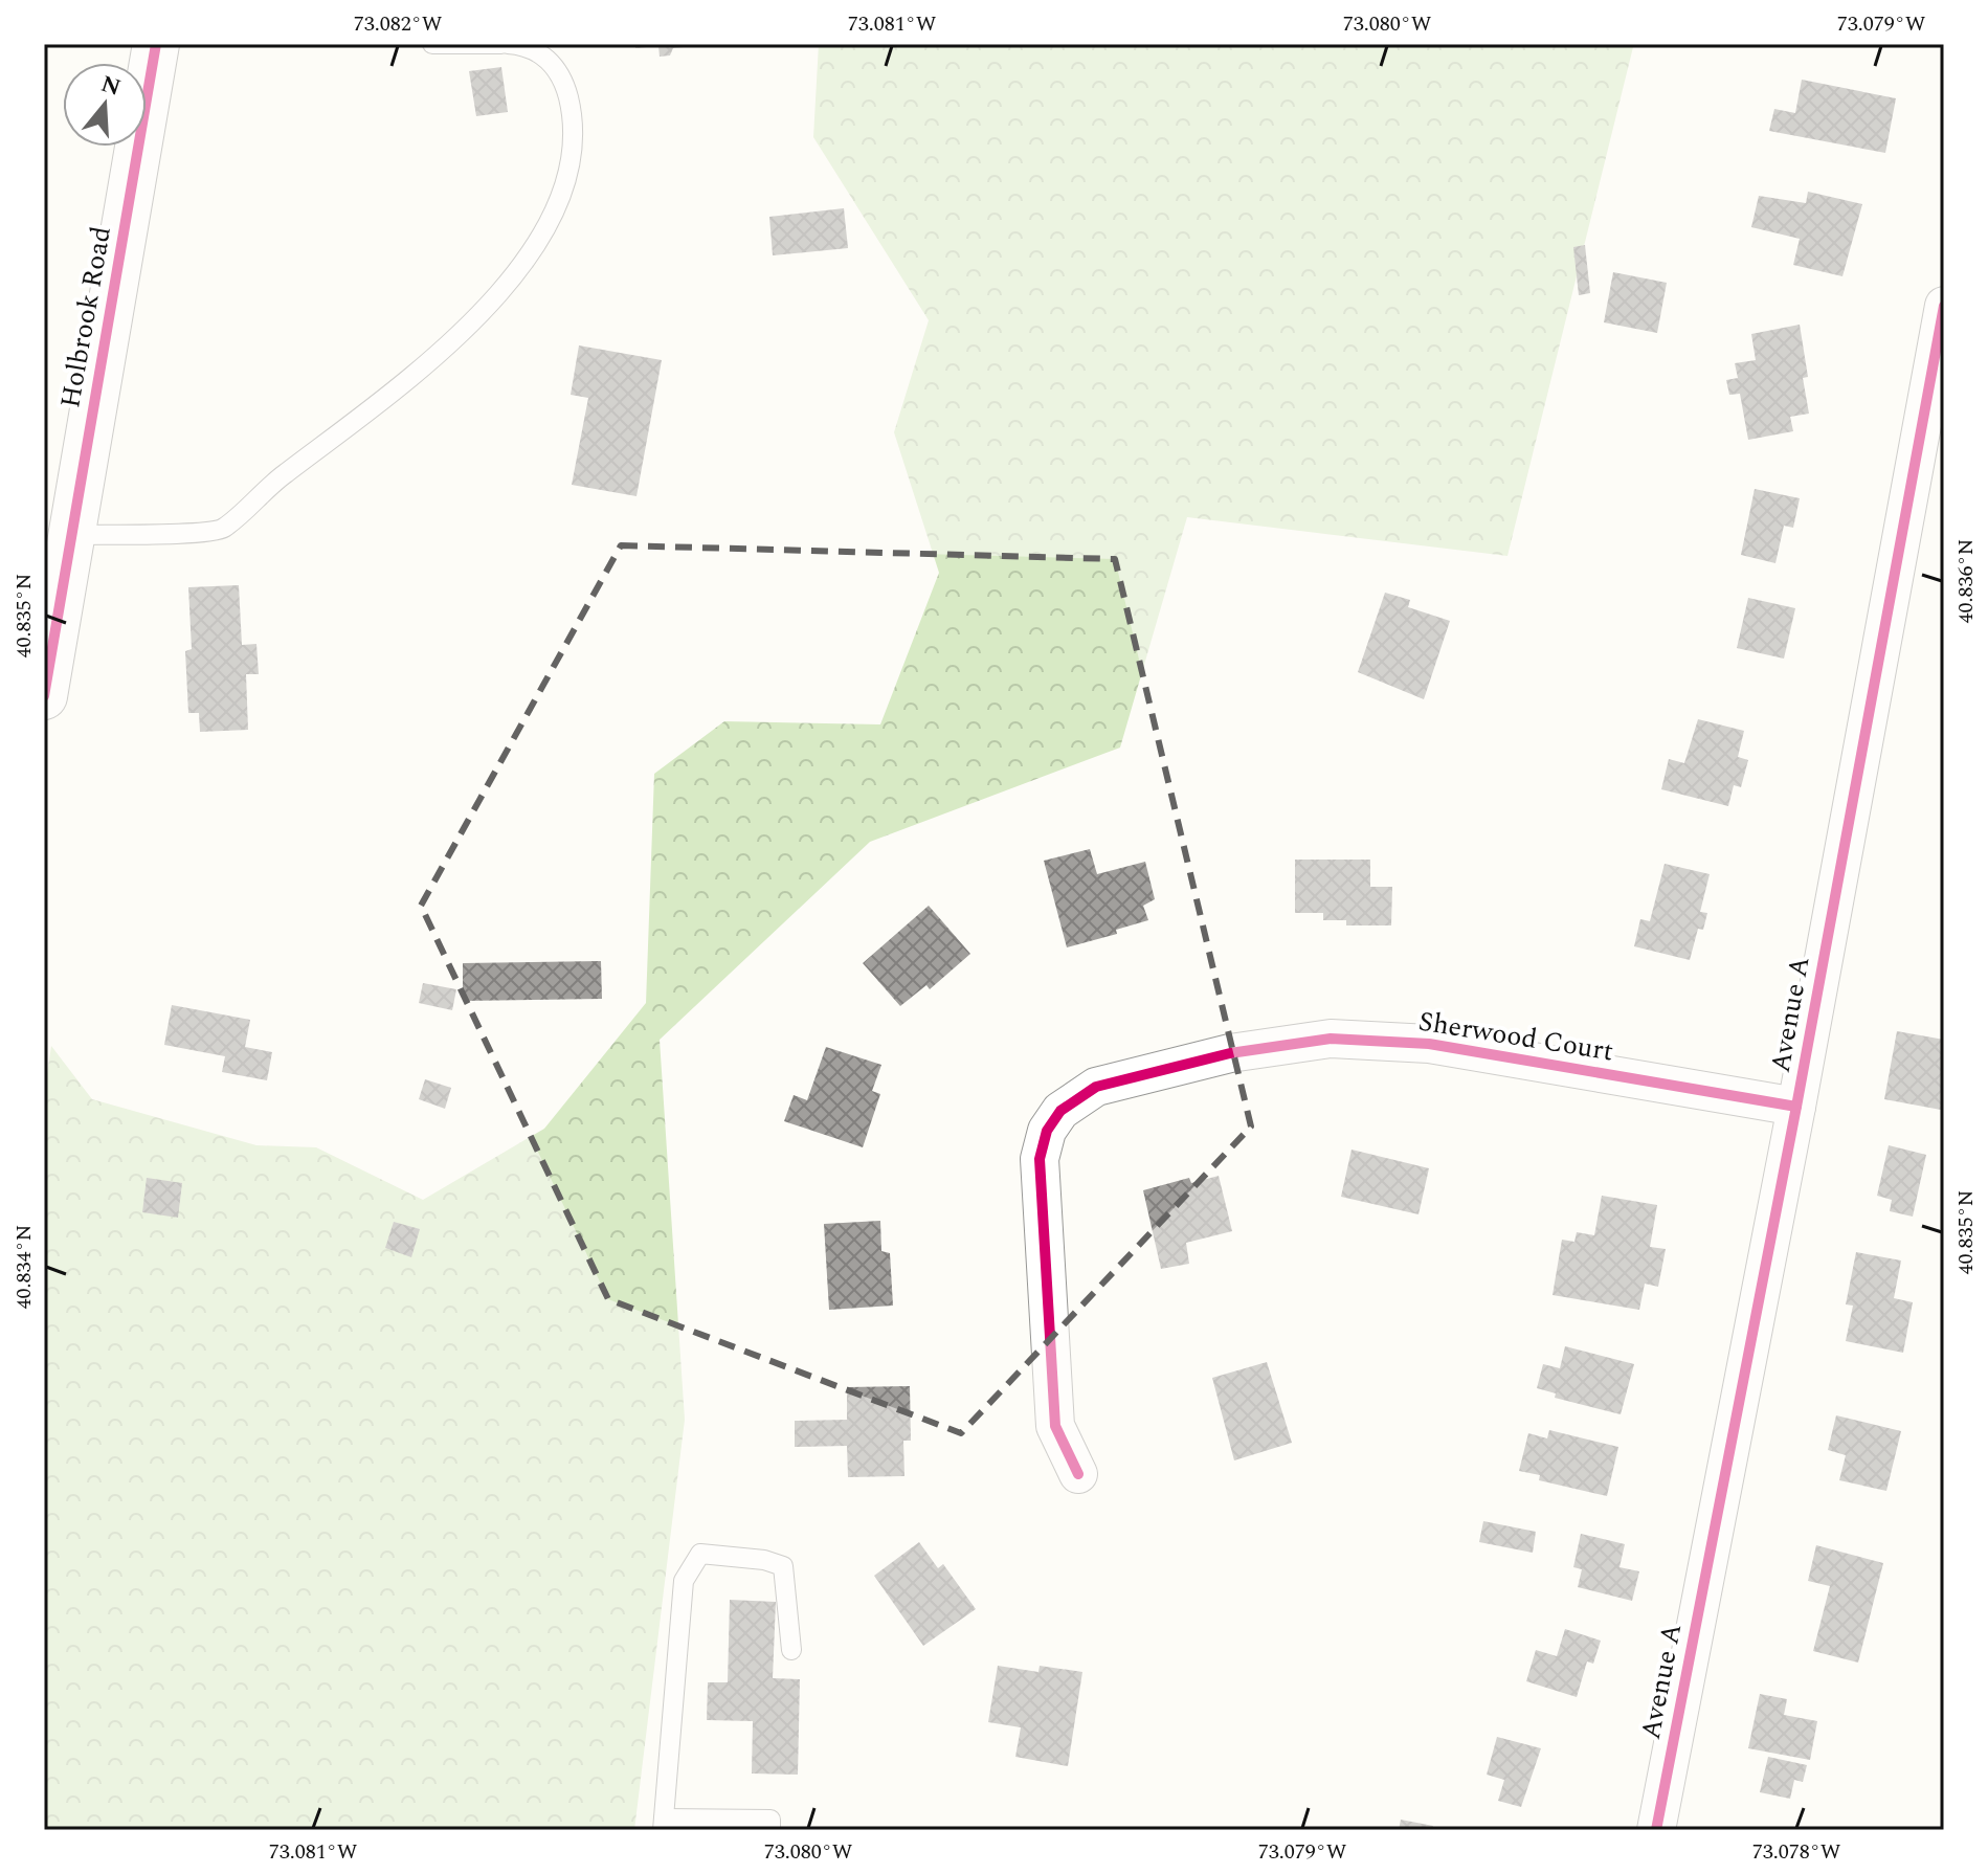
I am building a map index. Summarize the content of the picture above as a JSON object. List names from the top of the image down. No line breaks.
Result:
{"streets":{"street":["Holbrook Road","Avenue A","Sherwood Court"]},"crossings":[["Avenue A","Sherwood Court"]],"north":"top","coordinates":["73.082°W","73.081°W","73.080°W","73.079°W","40.836°N","40.835°N","40.834°N","73.078°W"]}
